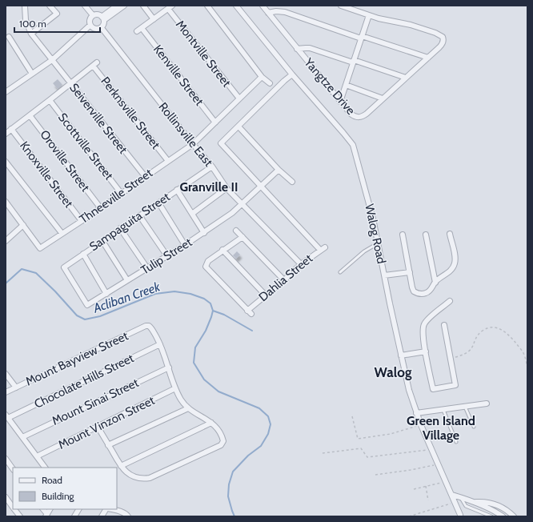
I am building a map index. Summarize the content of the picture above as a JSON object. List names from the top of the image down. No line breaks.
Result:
{"streets":{"street":["Montville Street","Kenville Street","Yangtze Drive","Perknsville Street","Seiverville Street","Rollinsville East","Scottville Street","Oroville Street","Knoxville Street","Thneeville Street","Sampaguita Street","Walog Road","Tulip Street","Dahlia Street","Mount Bayview Street","Chocolate Hills Street","Mount Sinai Street","Mount Vinzon Street"]},"crossings":[["Montville Street","Thneeville Street"],["Kenville Street","Thneeville Street"],["Perknsville Street","Seiverville Street"],["Perknsville Street","Thneeville Street"],["Seiverville Street","Thneeville Street"],["Rollinsville East","Thneeville Street"],["Rollinsville East","Sampaguita Street"],["Rollinsville East","Tulip Street"],["Rollinsville East","Dahlia Street"],["Scottville Street","Thneeville Street"],["Oroville Street","Thneeville Street"],["Knoxville Street","Thneeville Street"],["Sampaguita Street","Tulip Street"],["Tulip Street","Dahlia Street"],["Mount Bayview Street","Chocolate Hills Street"]],"districts":["Granville II","Walog","Green Island Village"],"water":["Acliban Creek"],"legend":["Road","Building"],"scale_bar":"100 m"}
